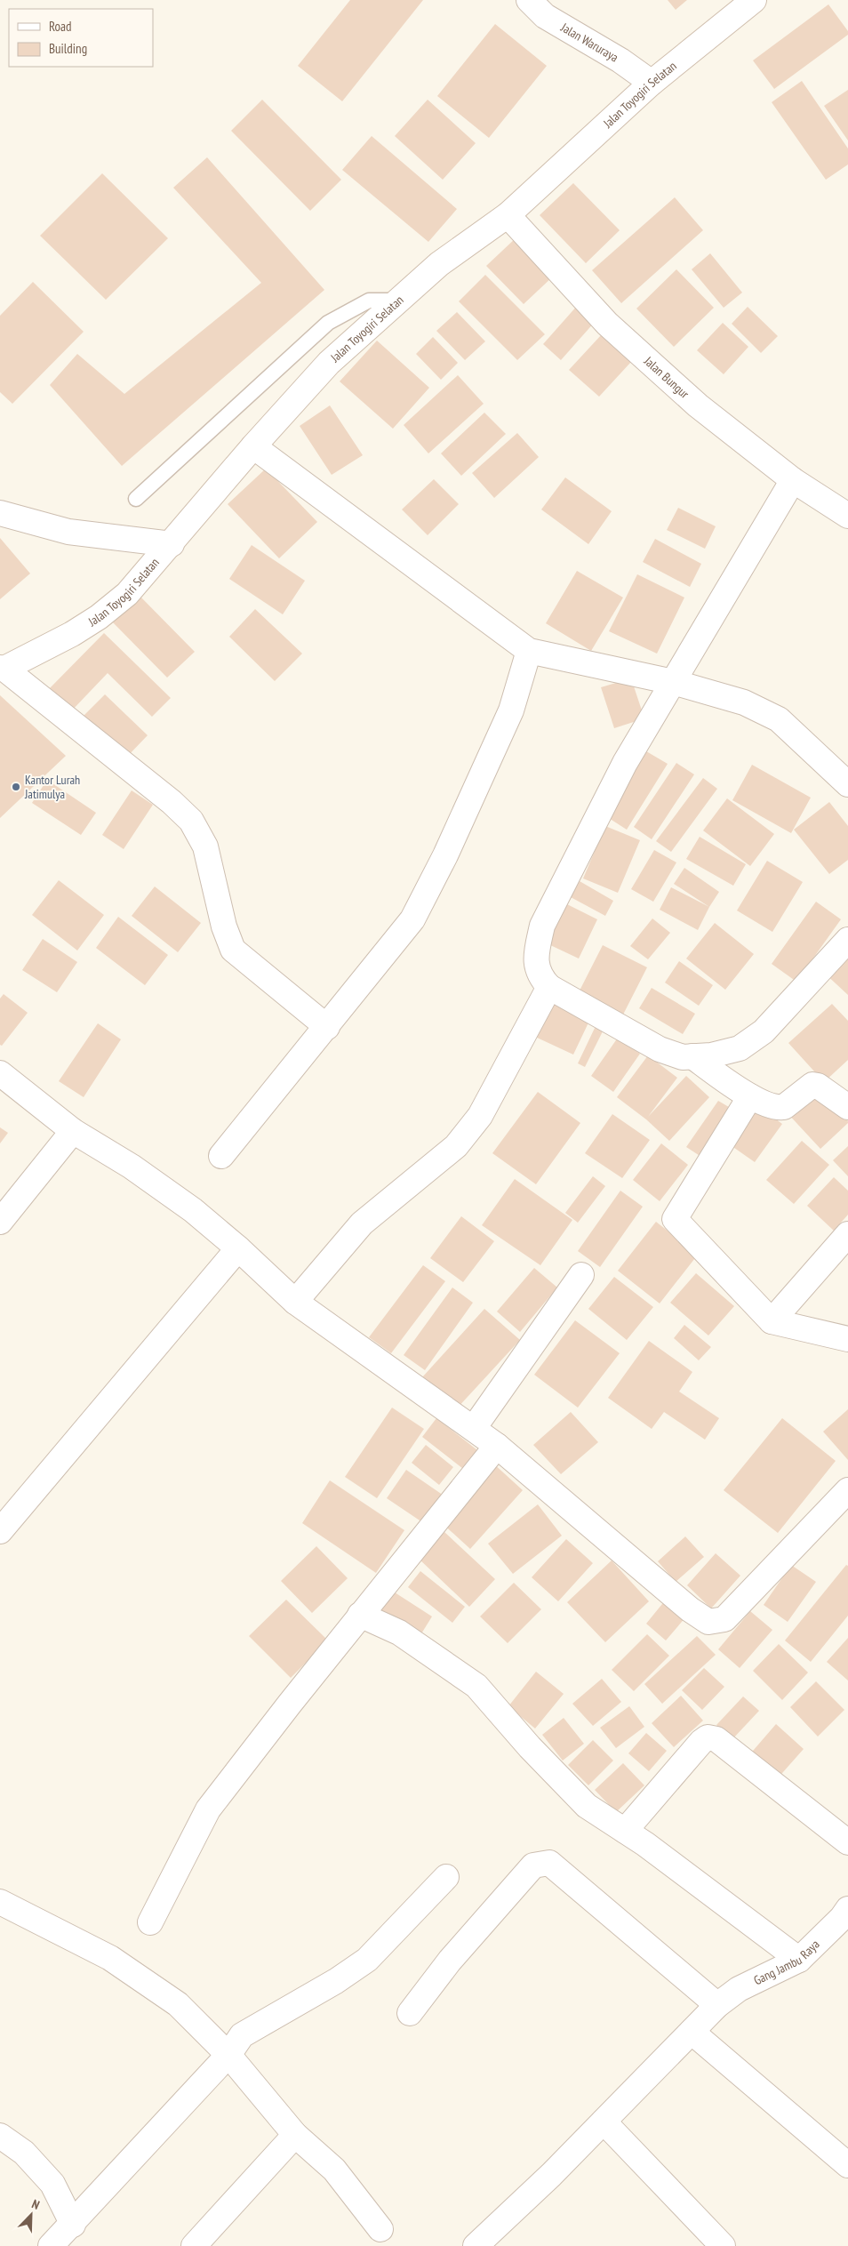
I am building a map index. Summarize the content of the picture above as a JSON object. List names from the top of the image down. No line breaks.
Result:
{"streets":{"street":["Jalan Waruraya","Jalan Toyogiri Selatan","Jalan Bungur","Gang Jambu Raya"]},"crossings":[["Jalan Waruraya","Jalan Toyogiri Selatan"],["Jalan Toyogiri Selatan","Jalan Bungur"]],"places":["Kantor Lurah Jatimulya"],"legend":["Road","Building"],"north":"top right"}
